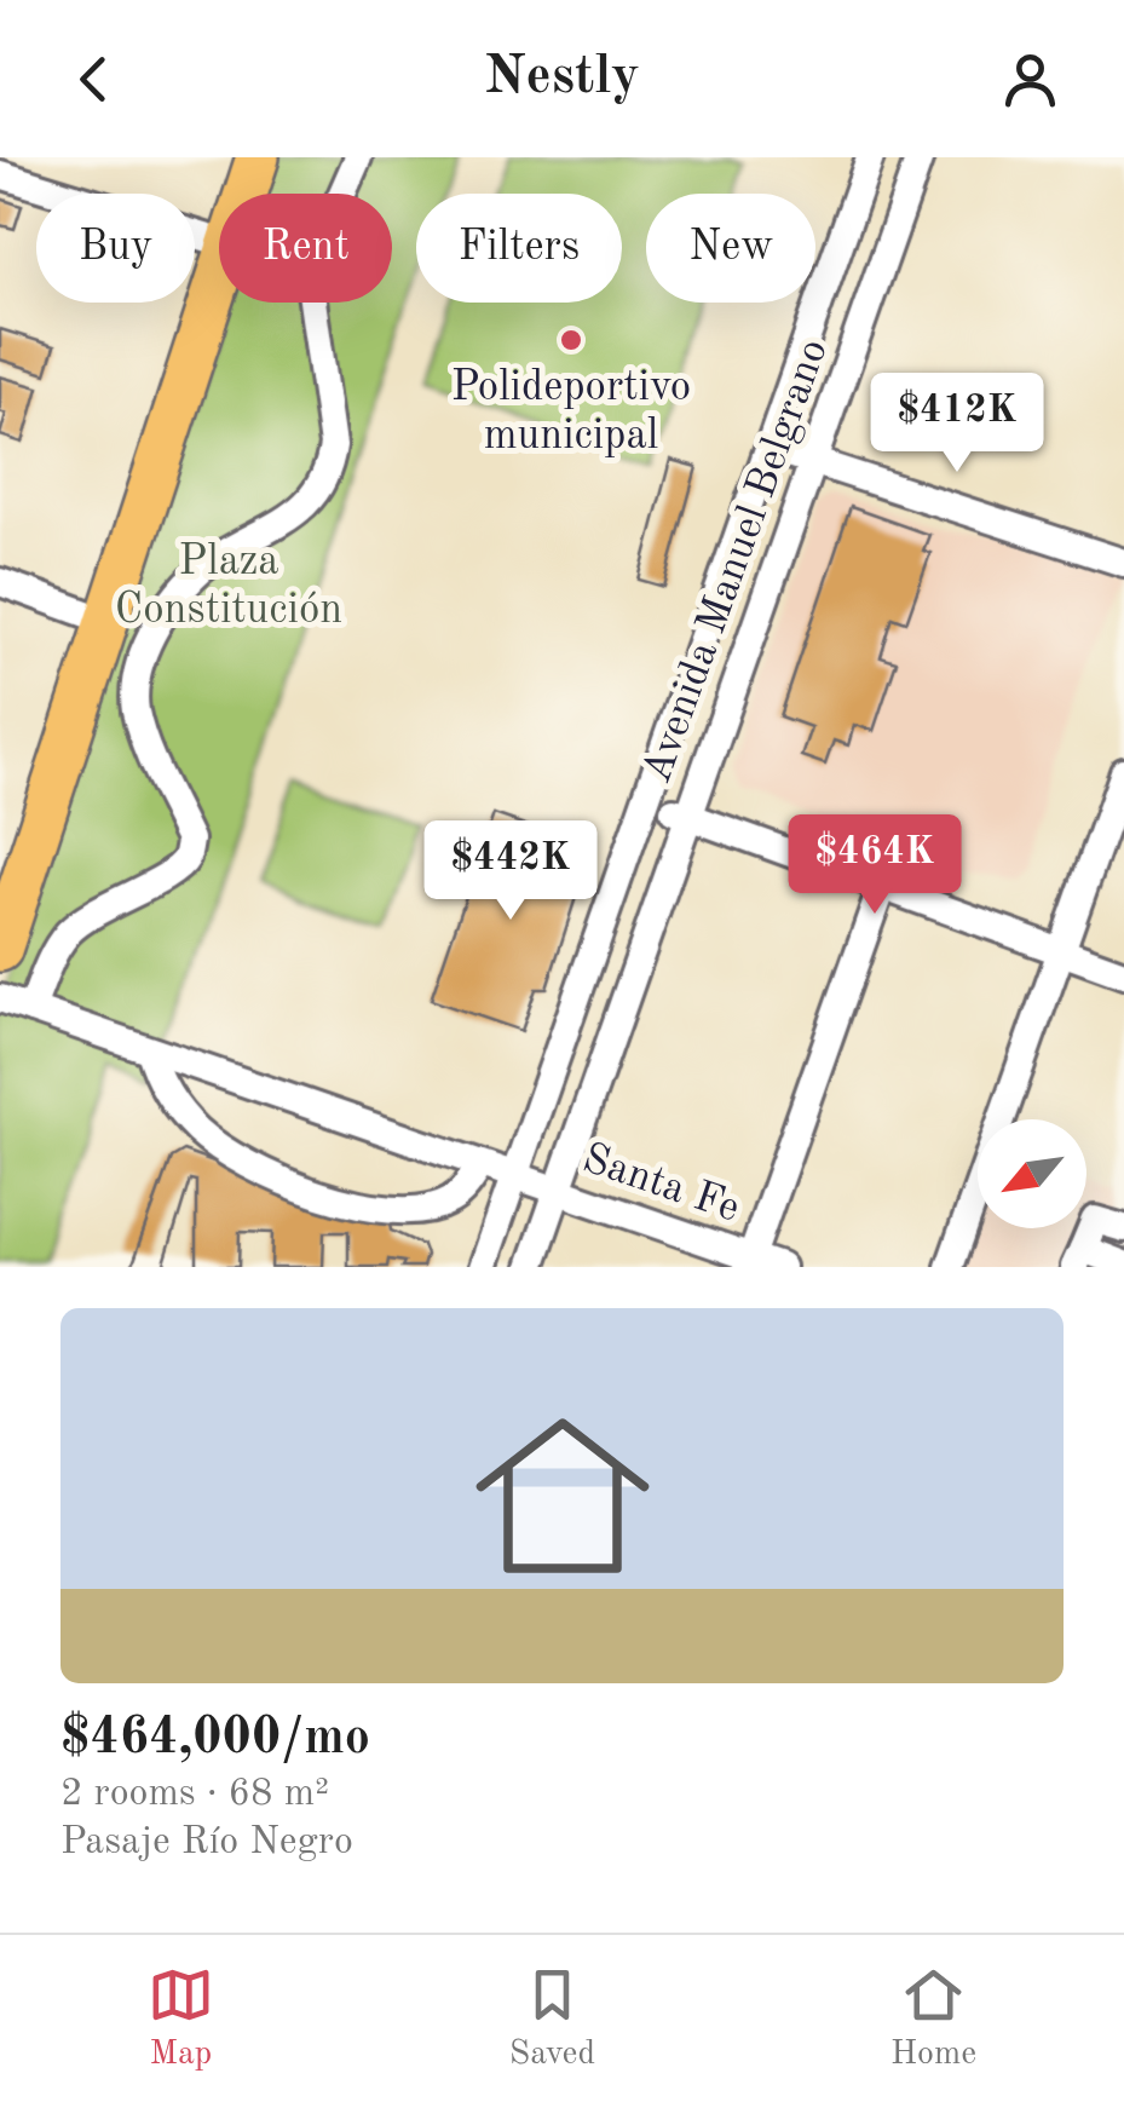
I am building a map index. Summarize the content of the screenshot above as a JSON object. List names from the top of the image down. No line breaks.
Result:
{"streets":{"street":["Avenida Manuel Belgrano","Santa Fe"]},"crossings":[["Avenida Manuel Belgrano","Santa Fe"]],"parks":["Plaza Constitución"],"places":["Polideportivo municipal"],"north":"bottom left","page":{"header":"Nestly","chip":["Buy","Rent","Filters","New"],"price":["$412K","$464K","$442K"],"list":[{"name":"$464,000/mo","note":"2 rooms · 68 m² · Pasaje Río Negro"}],"tabs":["Map","Saved","Home"]}}
